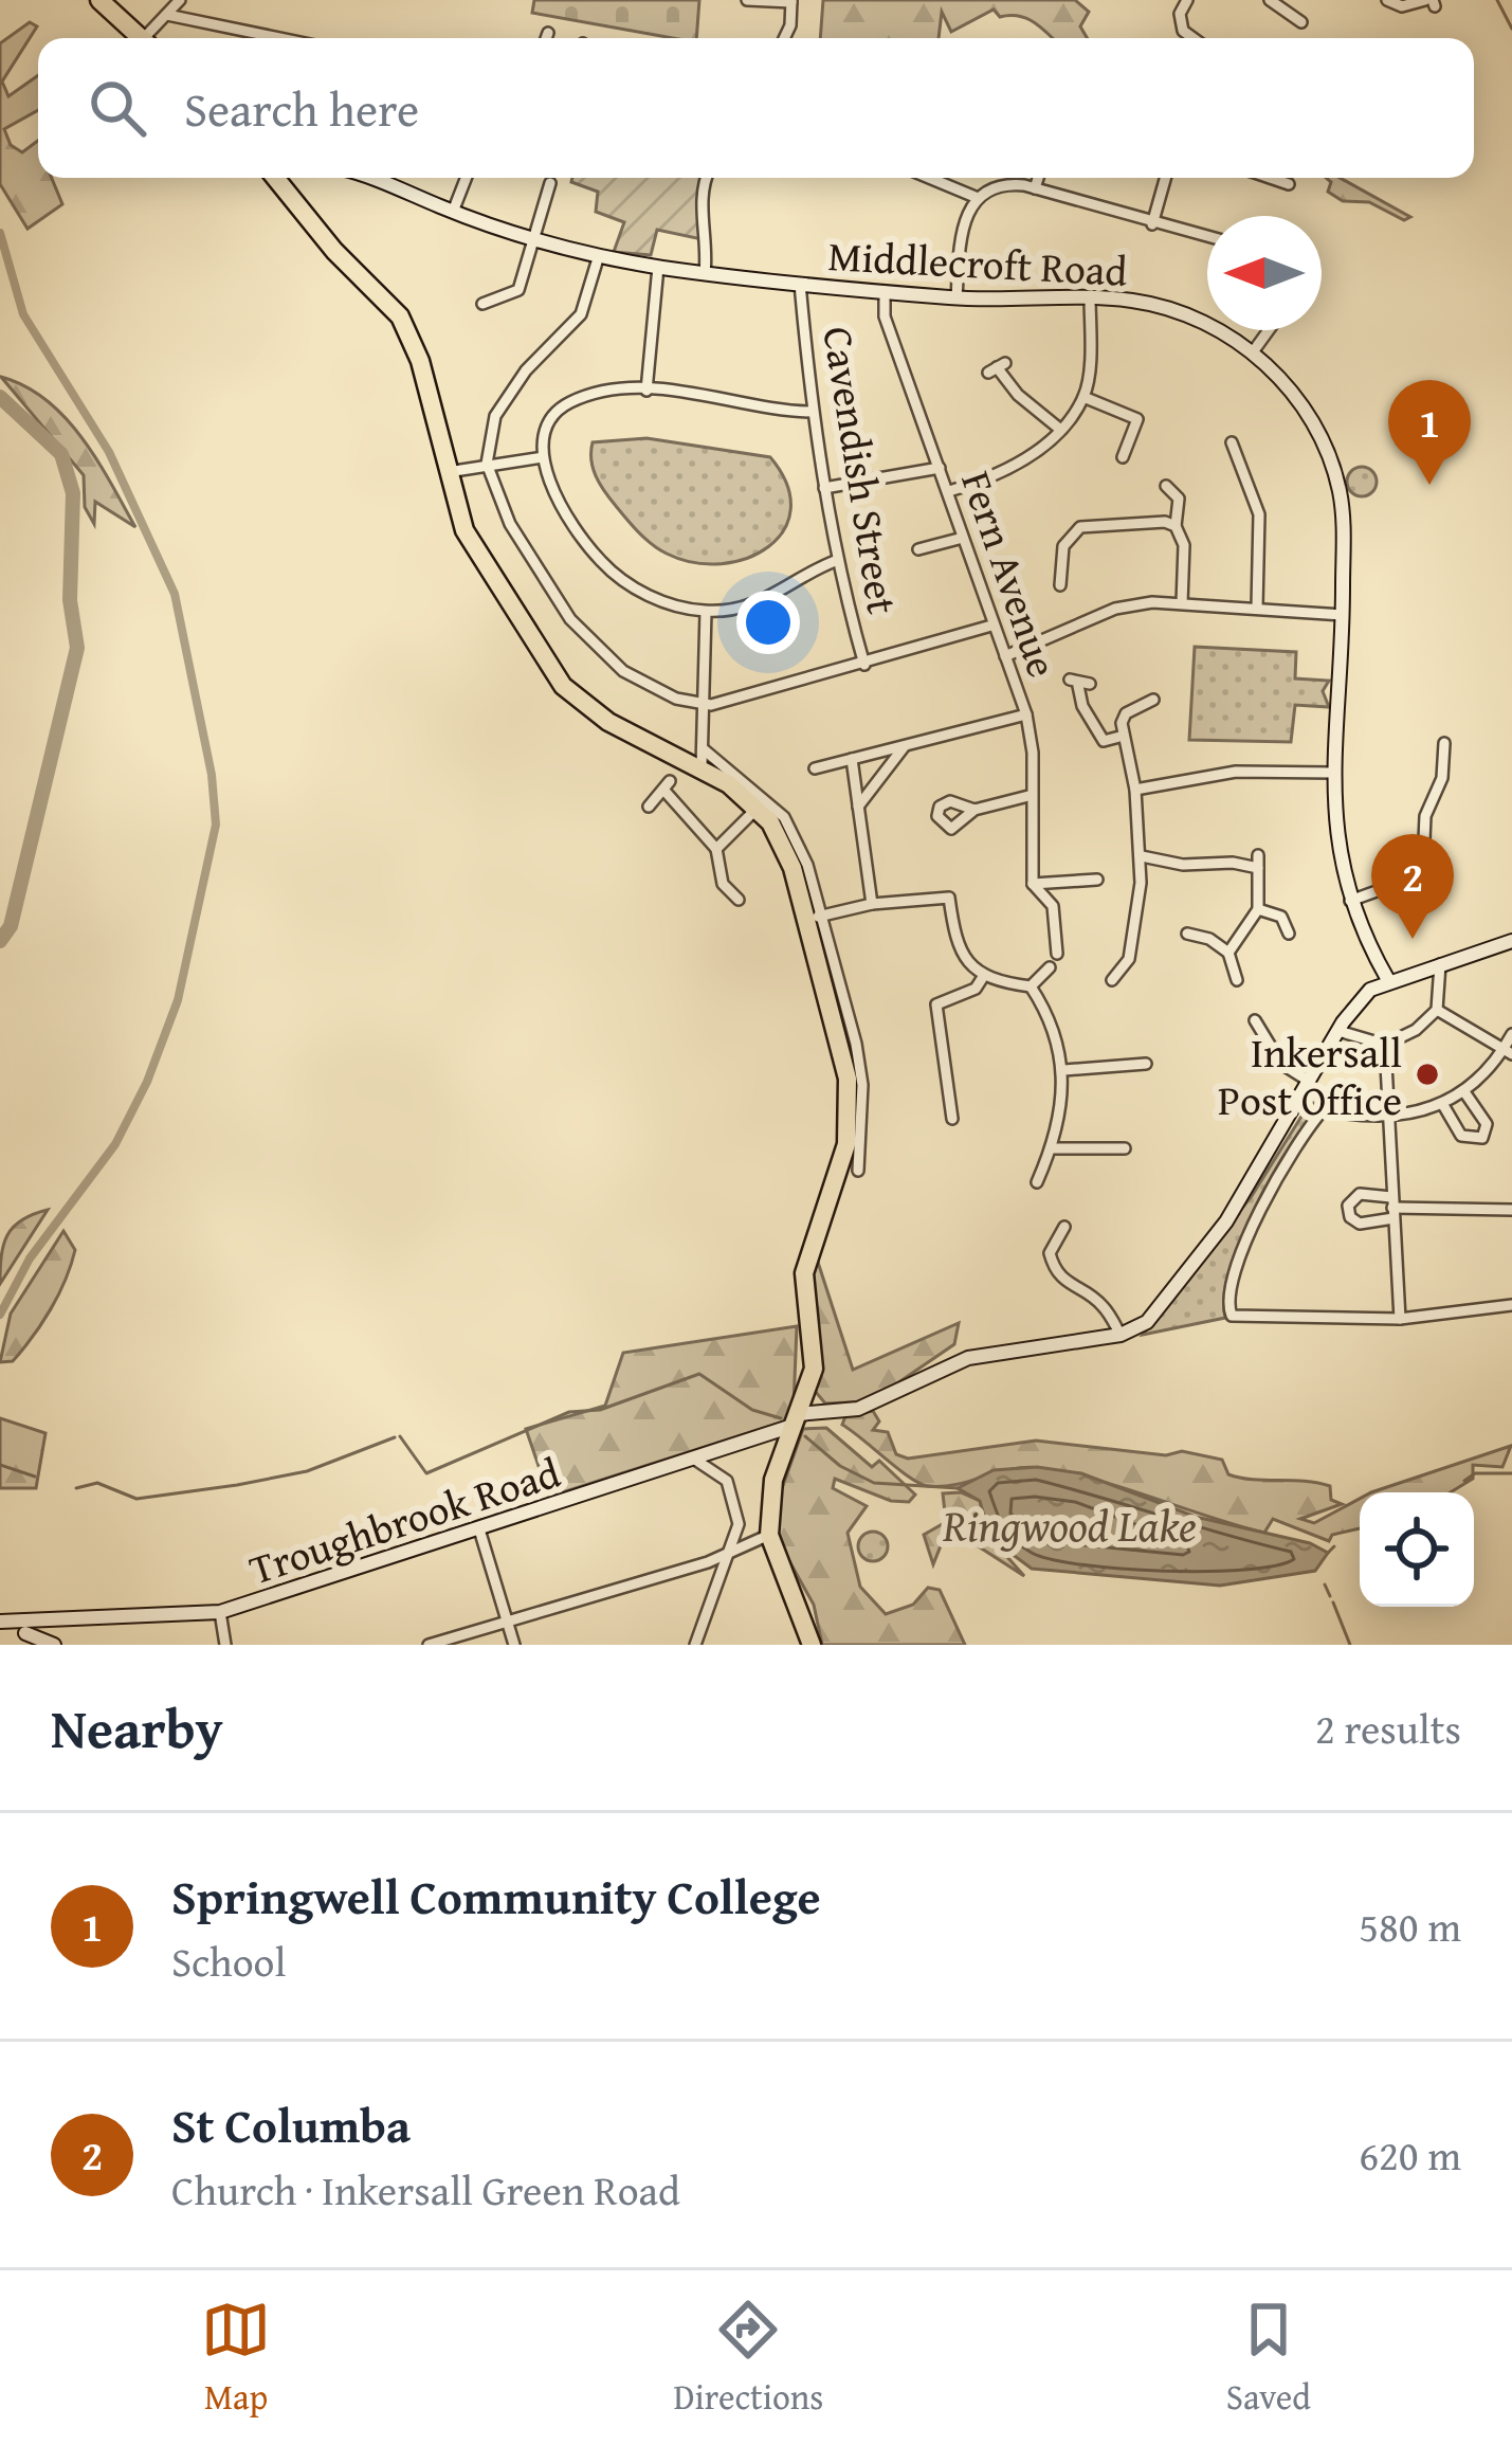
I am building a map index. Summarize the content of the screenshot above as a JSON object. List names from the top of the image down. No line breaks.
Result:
{"streets":{"street":["Middlecroft Road","Cavendish Street","Fern Avenue","Troughbrook Road"]},"crossings":[["Middlecroft Road","Cavendish Street"],["Middlecroft Road","Fern Avenue"]],"water":["Ringwood Lake"],"places":["Inkersall Post Office"],"north":"left","page":{"search":"Search here","pins":["1","2"],"heading":["Nearby","2 results"],"list":[{"mark":"1","name":"Springwell Community College","note":"School","value":"580 m"},{"mark":"2","name":"St Columba","note":"Church · Inkersall Green Road","value":"620 m"}],"nav":["Map","Directions","Saved"]}}
